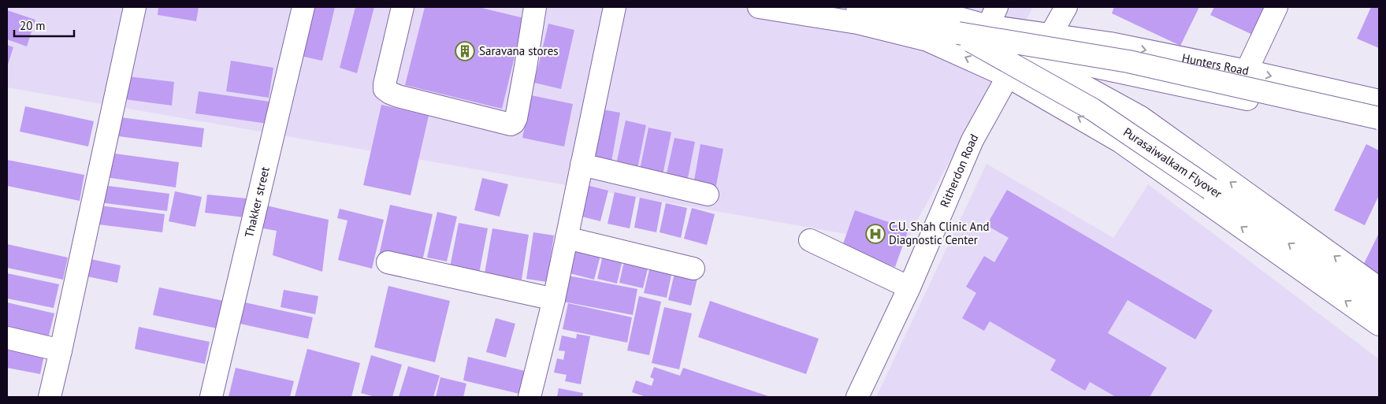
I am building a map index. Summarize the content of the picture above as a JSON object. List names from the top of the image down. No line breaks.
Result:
{"streets":{"street":["Hunters Road","Purasaiwalkam Flyover","Ritherdon Road","Thakker street"]},"places":{"building":["Saravana stores"],"hospital":["C.U. Shah Clinic And Diagnostic Center"]},"scale_bar":"20 m"}
